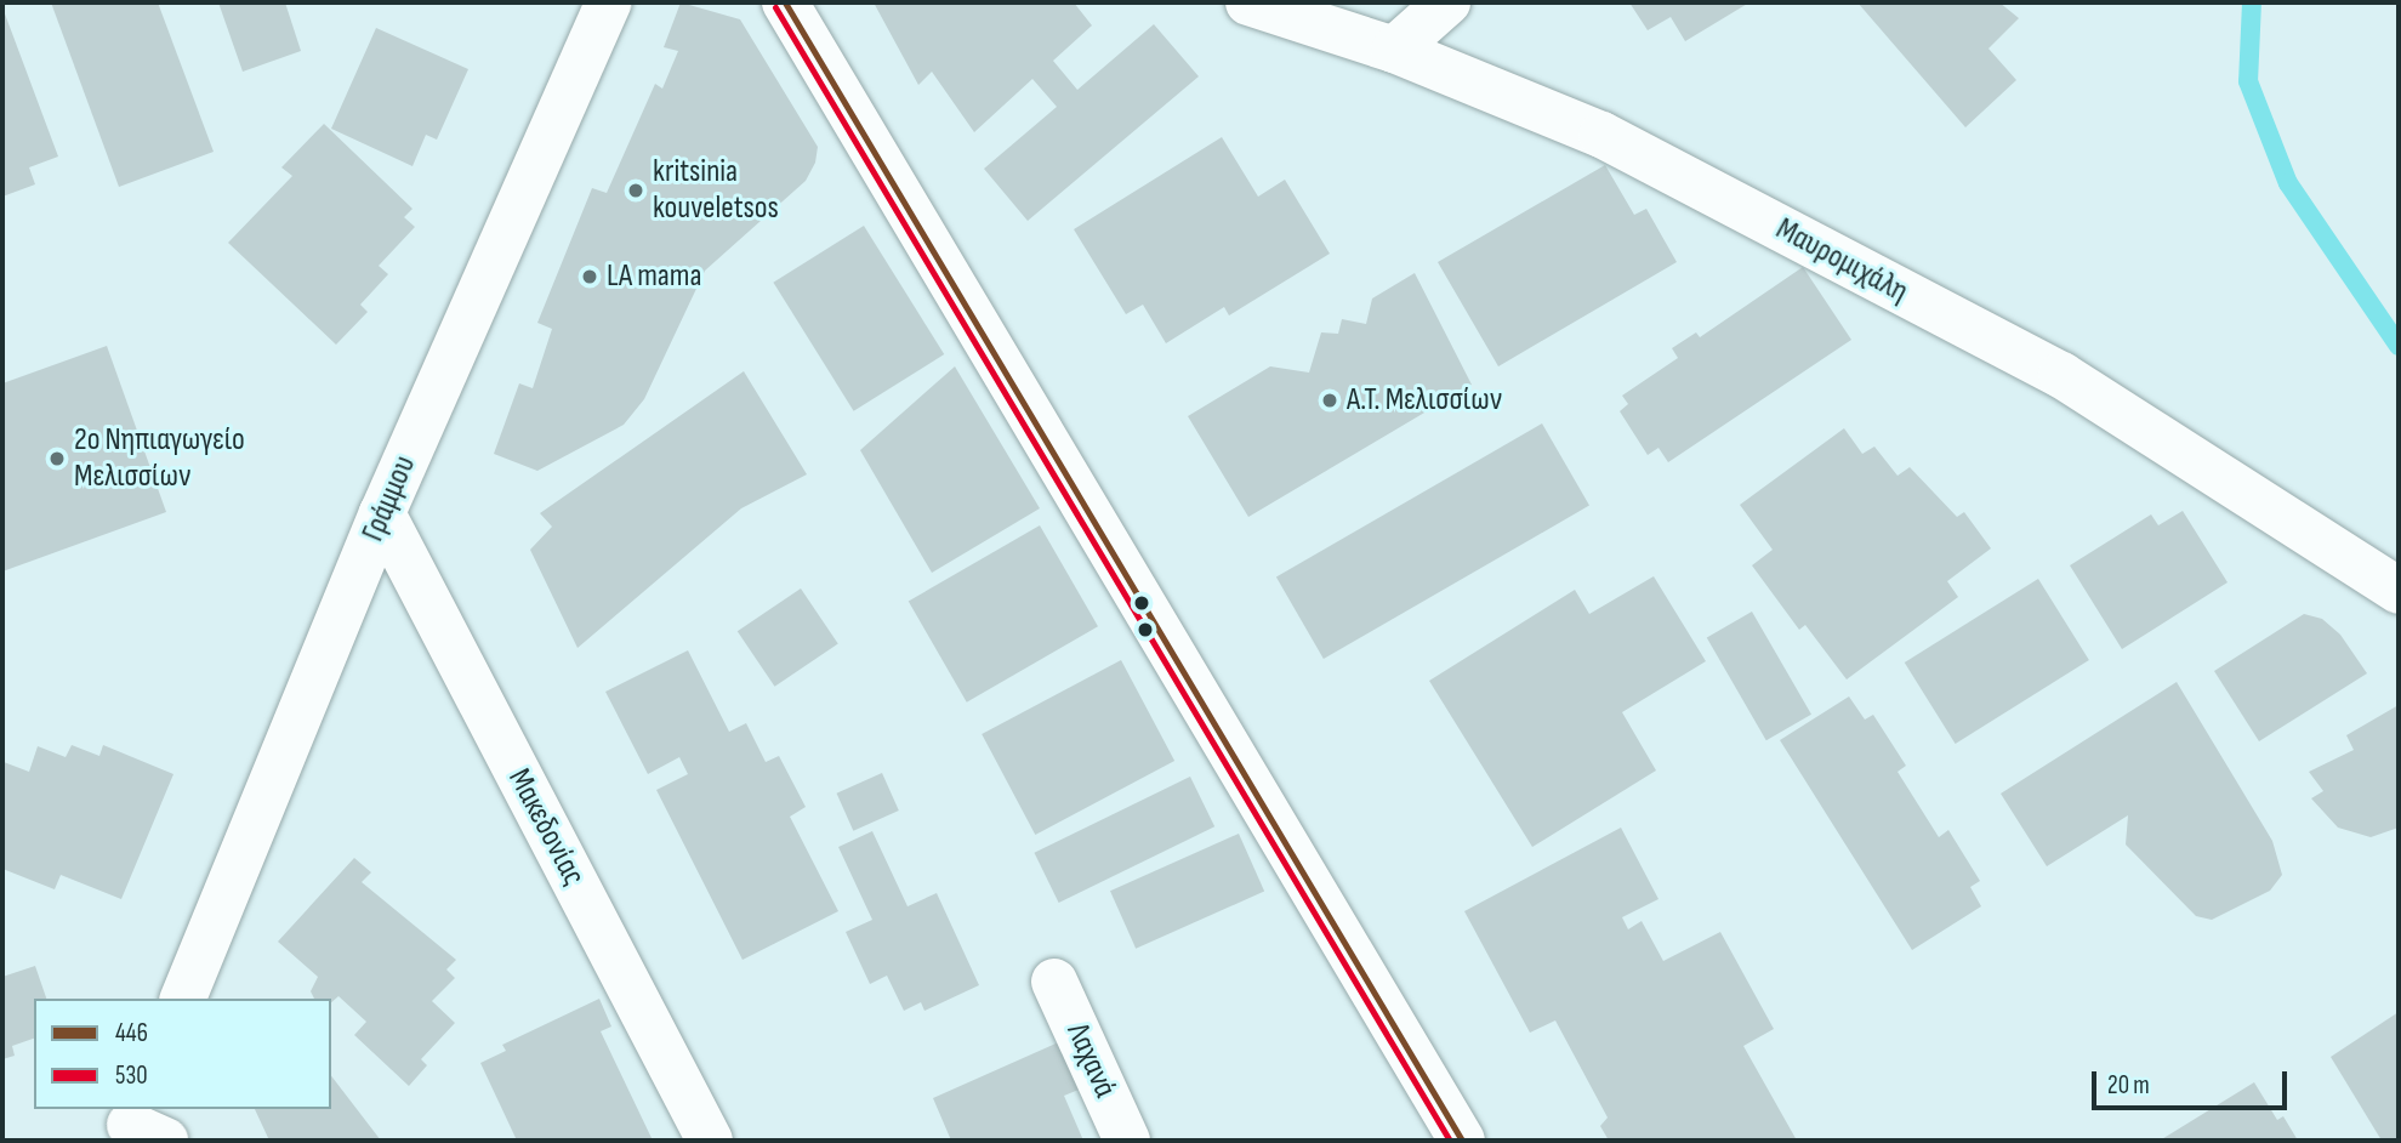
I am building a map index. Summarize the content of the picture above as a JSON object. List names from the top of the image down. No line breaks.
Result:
{"streets":{"street":["Μαυρομιχάλη","Γράμμου","Μακεδονίας","Λαχανά"]},"crossings":[["Γράμμου","Μακεδονίας"]],"places":["kritsinia kouveletsos","LA mama","Α.Τ. Μελισσίων","2ο Νηπιαγωγείο Μελισσίων"],"lines":["transit line 446","transit line 530"],"legend":["446","530"],"scale_bar":"20 m"}
